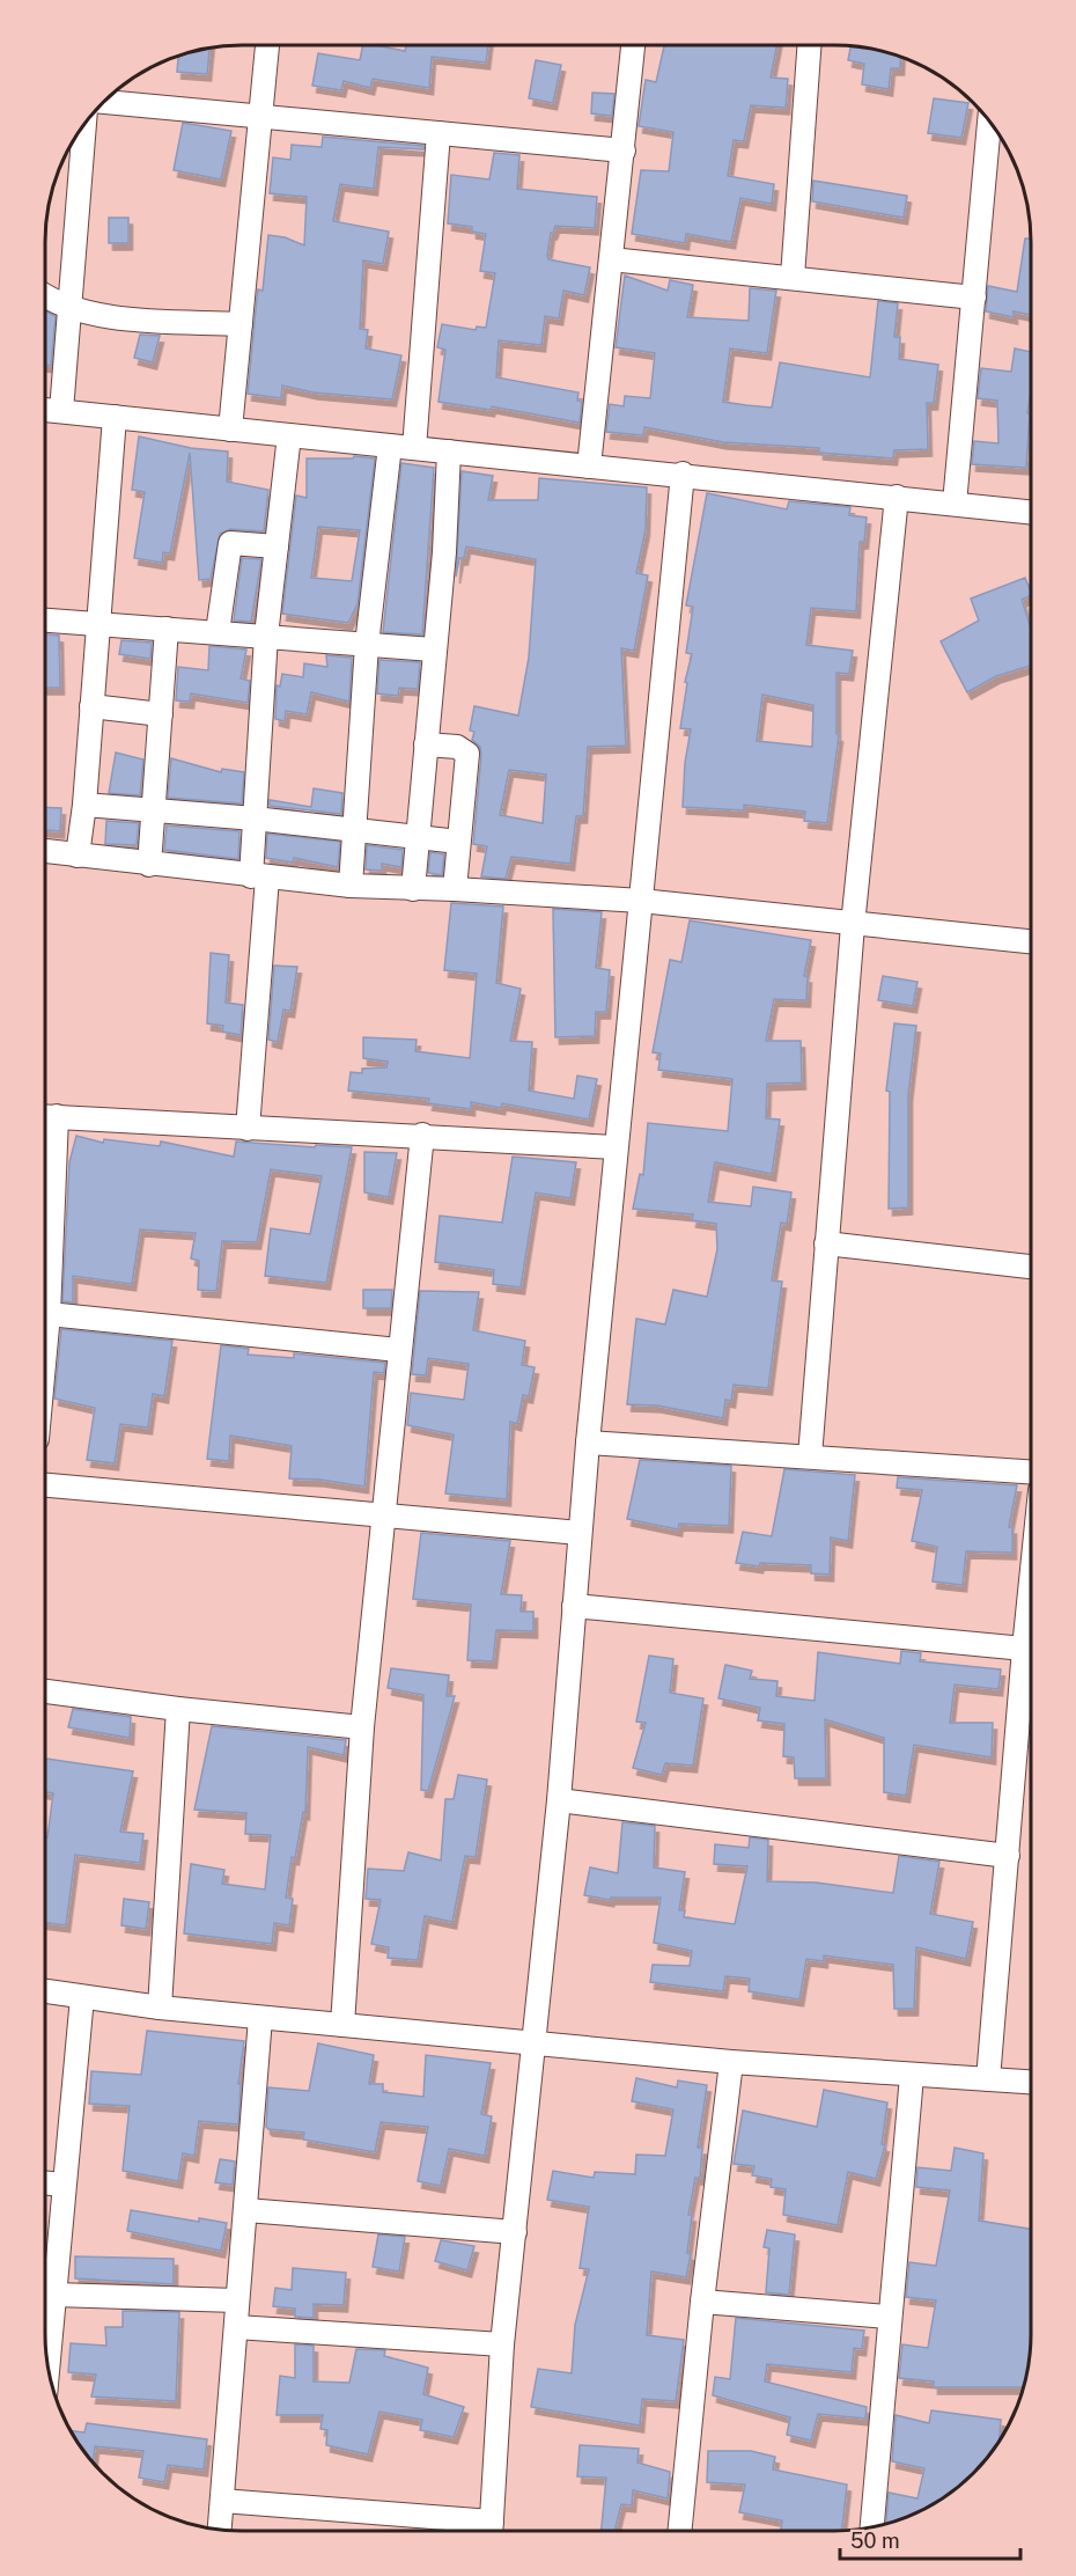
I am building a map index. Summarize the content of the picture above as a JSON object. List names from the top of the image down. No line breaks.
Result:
{"scale_bar":"50 m"}
